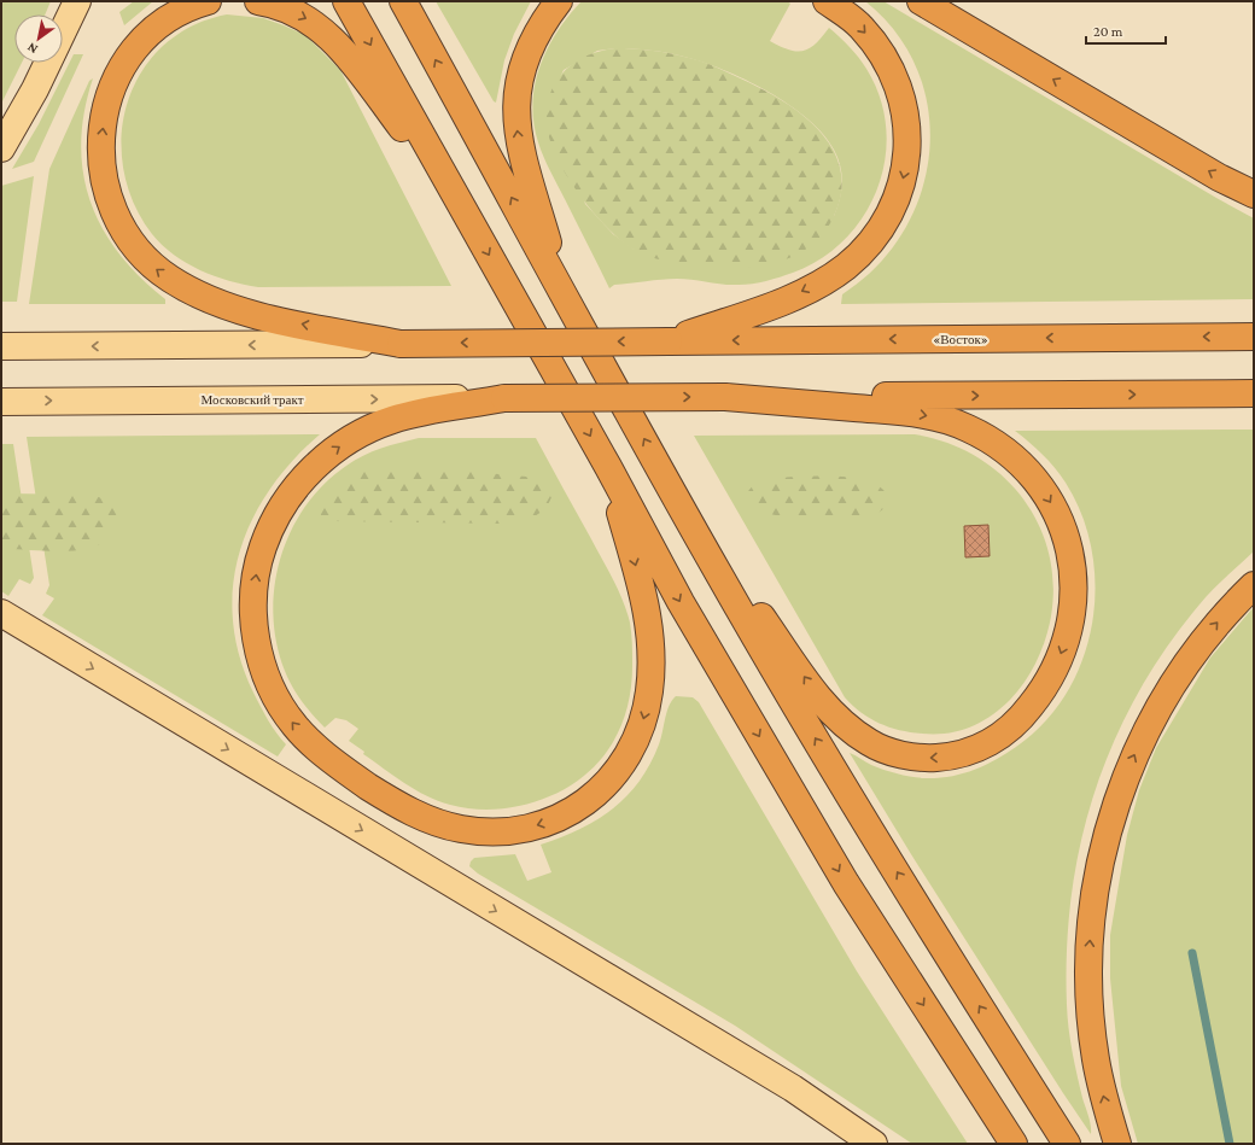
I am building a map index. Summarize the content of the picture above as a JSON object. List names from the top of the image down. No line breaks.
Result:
{"streets":{"highway":["«Восток»"],"main road":["Московский тракт"]},"scale_bar":"20 m","north":"bottom left"}
